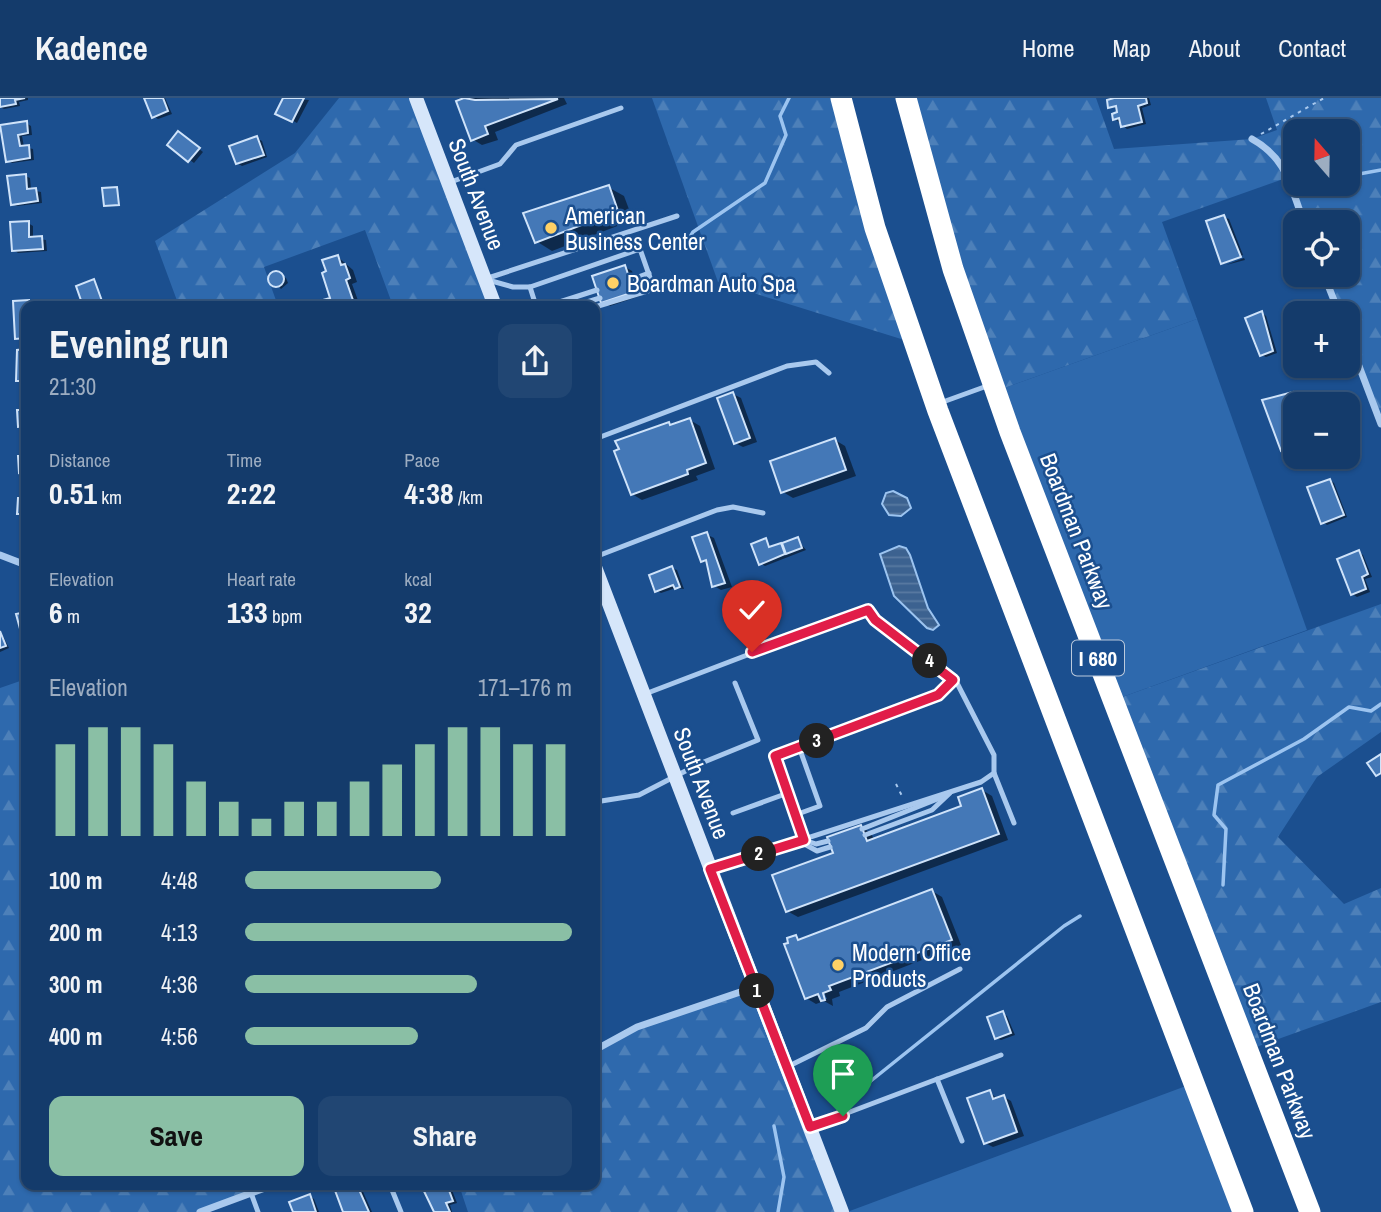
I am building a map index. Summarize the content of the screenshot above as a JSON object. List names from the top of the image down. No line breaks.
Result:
{"streets":{"highway":["Boardman Parkway","I 680"],"main road":["South Avenue"]},"places":["American Business Center","Boardman Auto Spa","Modern Office Products"],"north":"top","page":{"header":"Kadence","nav":["Home","Map","About","Contact"],"map_buttons":["+","−"],"heading":["Evening run","21:30"],"stats":[["Distance","0.51 km"],["Time","2:22"],["Pace","4:38 /km"],["Elevation","6 m"],["Heart rate","133 bpm"],["kcal","32"]],"pins":["4","3","2","1"],"chart":["Elevation","171–176 m"],"list":[{"name":"100 m","note":"4:48"},{"name":"200 m","note":"4:13"},{"name":"300 m","note":"4:36"},{"name":"400 m","note":"4:56"}],"buttons":["Save","Share"]}}
